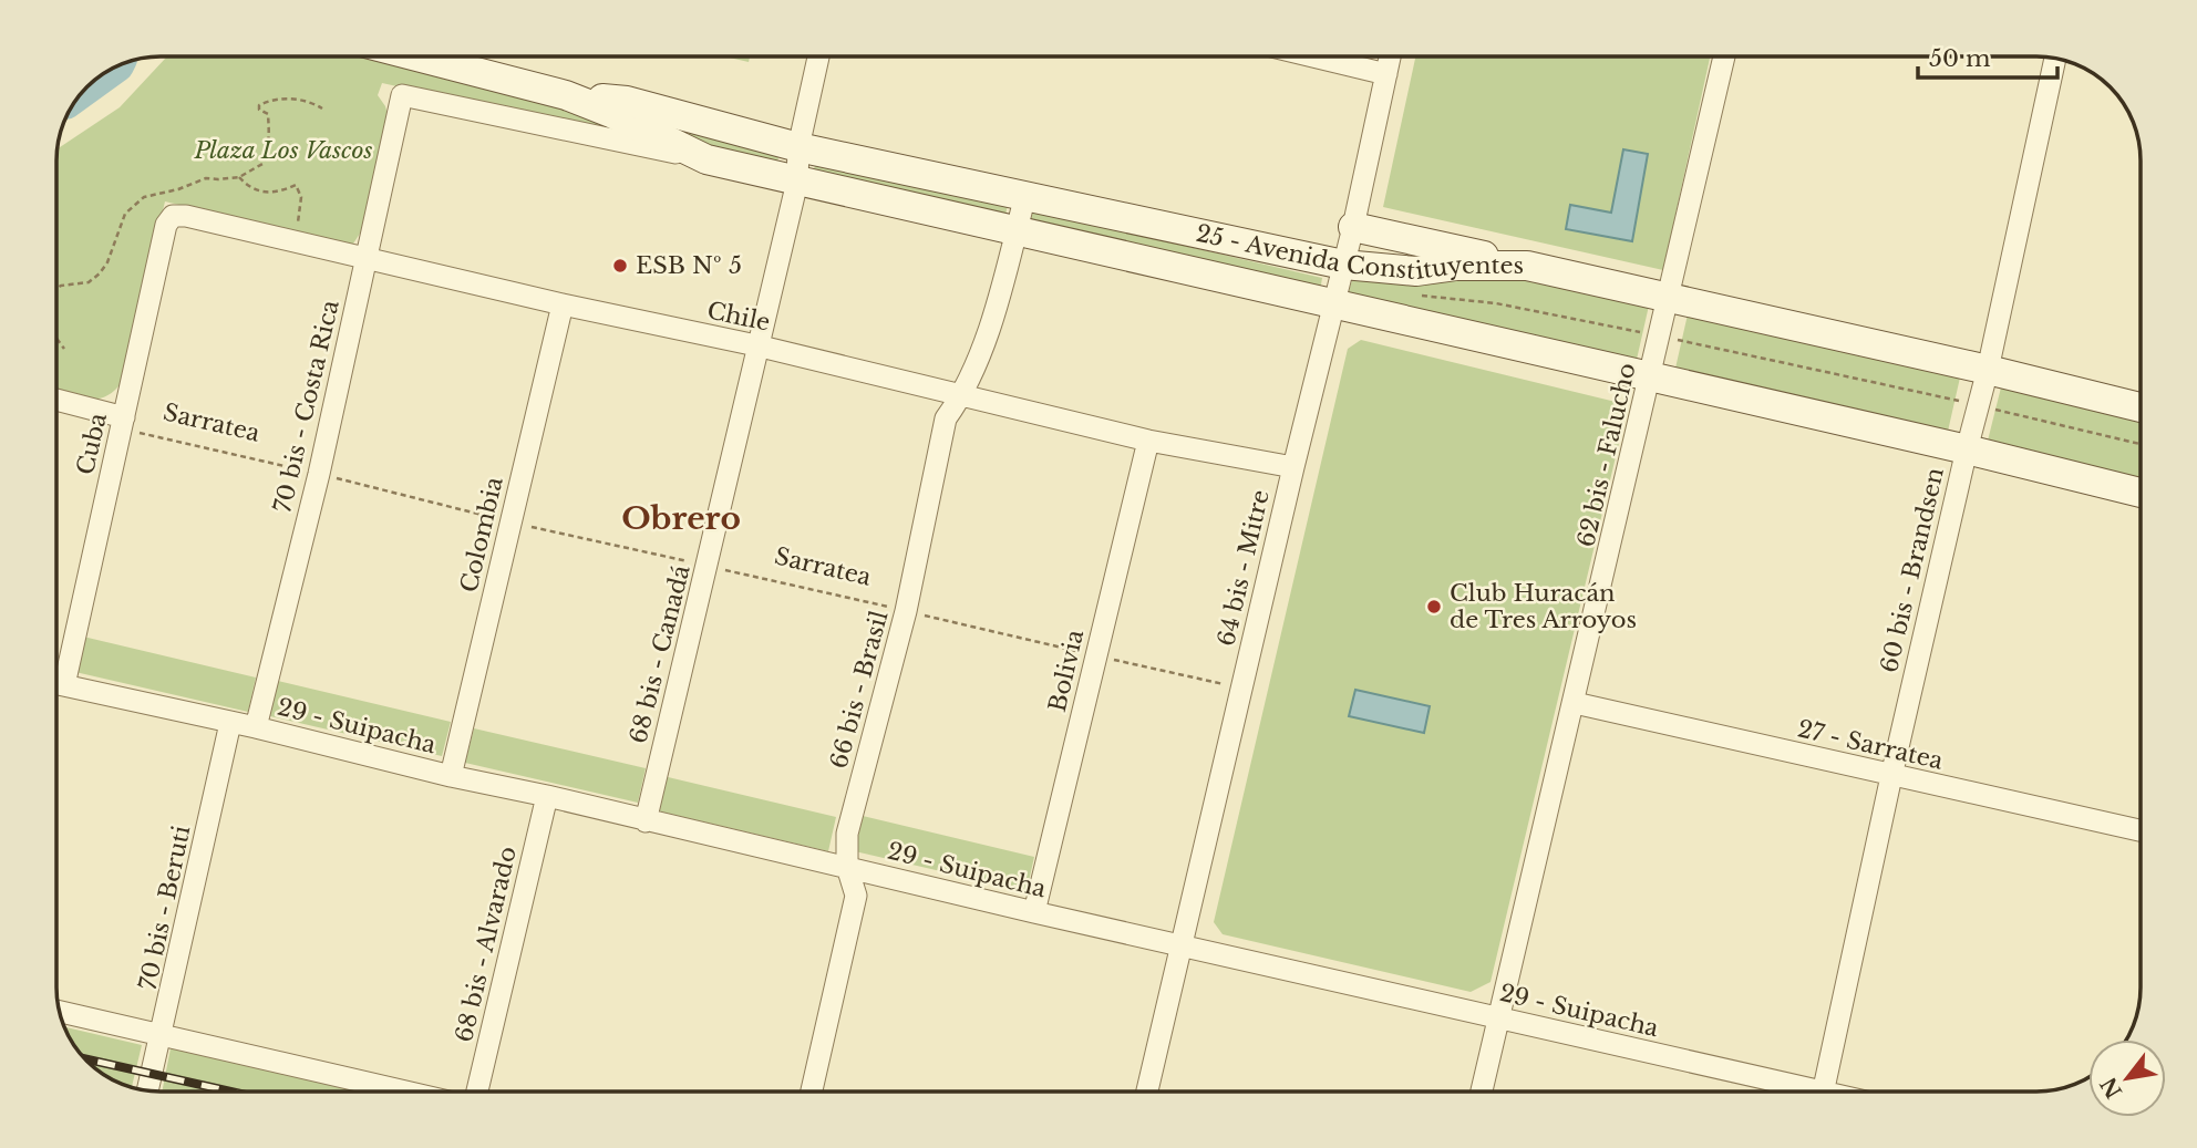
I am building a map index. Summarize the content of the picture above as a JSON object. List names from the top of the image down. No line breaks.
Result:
{"streets":{"main road":["25 - Avenida Constituyentes"],"street":["Chile","70 bis - Costa Rica","Cuba","62 bis - Falucho","Colombia","64 bis - Mitre","60 bis - Brandsen","68 bis - Canadá","Bolivia","66 bis - Brasil","29 - Suipacha","27 - Sarratea","70 bis - Beruti","68 bis - Alvarado"],"path":["Sarratea"]},"crossings":[["25 - Avenida Constituyentes","70 bis - Costa Rica"],["25 - Avenida Constituyentes","62 bis - Falucho"],["25 - Avenida Constituyentes","64 bis - Mitre"],["25 - Avenida Constituyentes","60 bis - Brandsen"],["25 - Avenida Constituyentes","68 bis - Canadá"],["25 - Avenida Constituyentes","66 bis - Brasil"],["Chile","70 bis - Costa Rica"],["Chile","Cuba"],["Chile","Colombia"],["Chile","64 bis - Mitre"],["Chile","68 bis - Canadá"],["Chile","Bolivia"],["Chile","66 bis - Brasil"],["70 bis - Costa Rica","Sarratea"],["70 bis - Costa Rica","29 - Suipacha"],["Sarratea","Cuba"],["Sarratea","Colombia"],["Sarratea","64 bis - Mitre"],["Sarratea","68 bis - Canadá"],["Sarratea","Bolivia"],["Sarratea","66 bis - Brasil"],["62 bis - Falucho","29 - Suipacha"],["62 bis - Falucho","27 - Sarratea"],["Colombia","29 - Suipacha"],["64 bis - Mitre","29 - Suipacha"],["60 bis - Brandsen","27 - Sarratea"],["68 bis - Canadá","29 - Suipacha"],["Bolivia","29 - Suipacha"],["66 bis - Brasil","29 - Suipacha"],["29 - Suipacha","70 bis - Beruti"],["29 - Suipacha","68 bis - Alvarado"]],"districts":["Obrero"],"parks":["Plaza Los Vascos"],"places":["ESB Nº 5","Club Huracán de Tres Arroyos"],"scale_bar":"50 m","north":"bottom left"}
